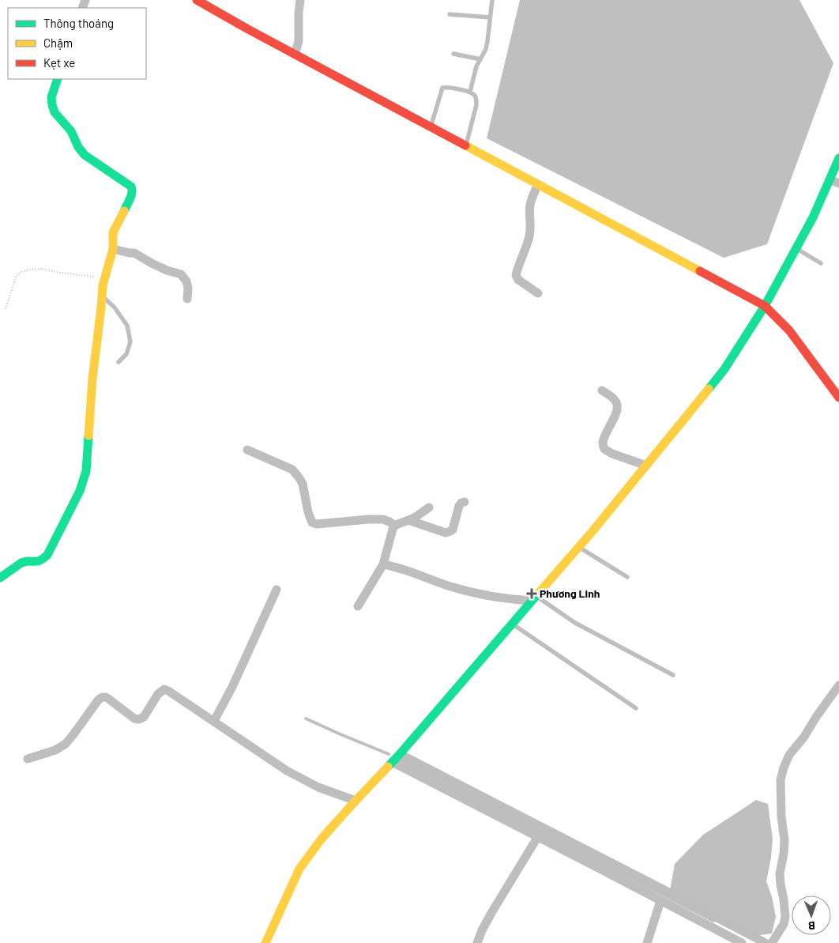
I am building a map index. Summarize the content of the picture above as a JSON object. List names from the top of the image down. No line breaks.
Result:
{"places":{"health":["Phương Linh"]},"legend":["Thông thoáng","Chậm","Kẹt xe"],"north":"bottom"}
